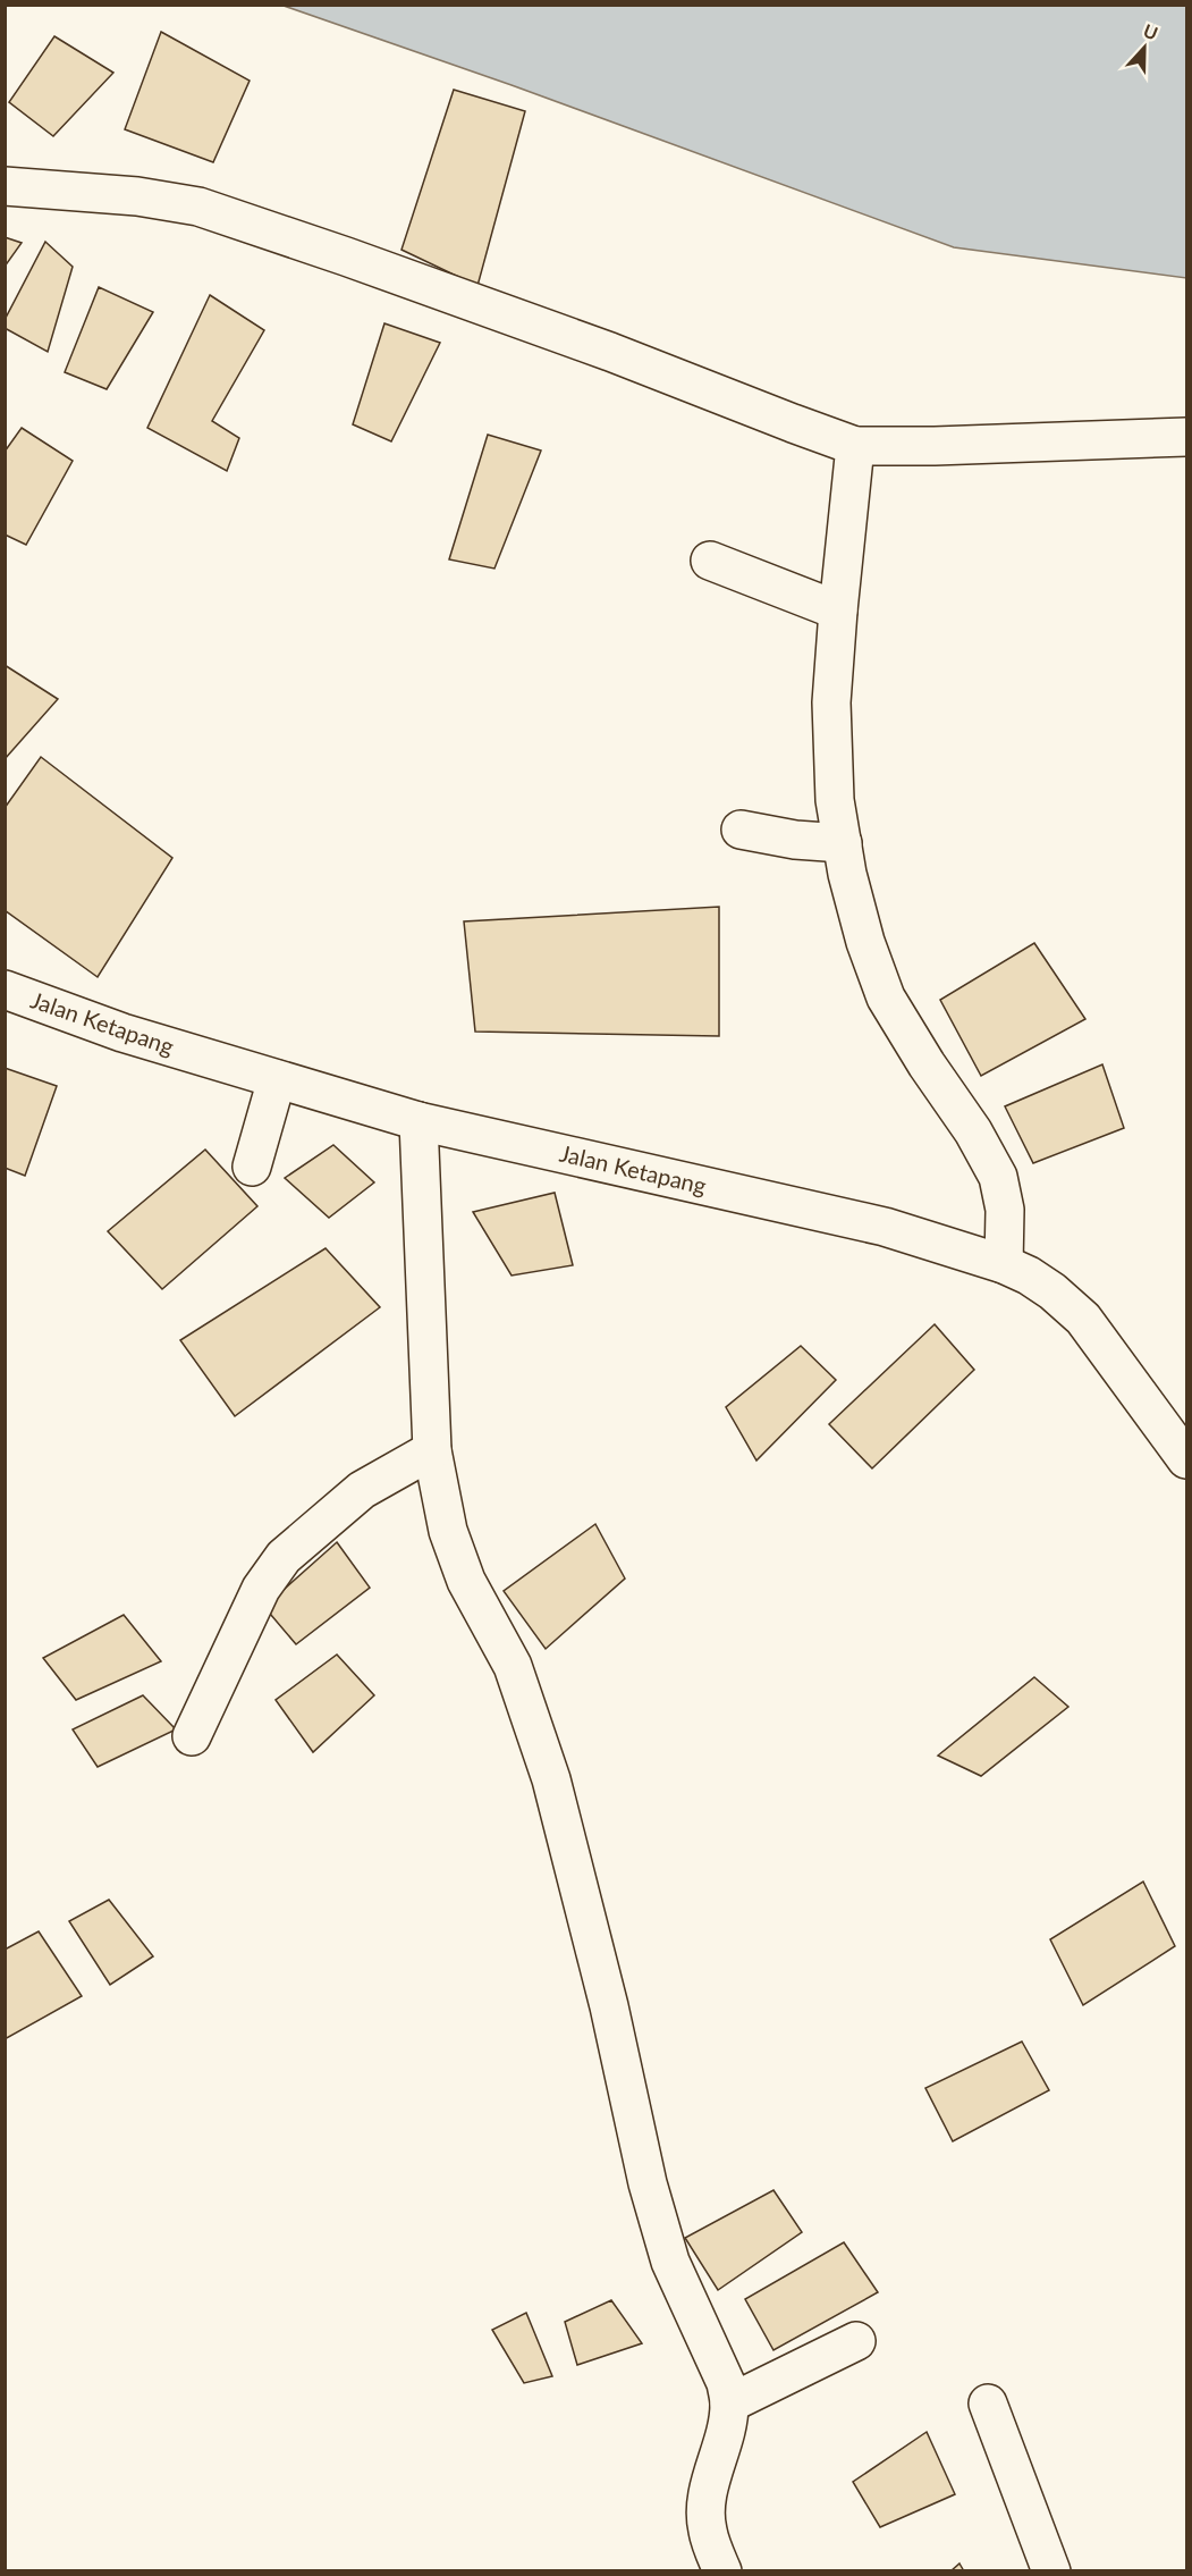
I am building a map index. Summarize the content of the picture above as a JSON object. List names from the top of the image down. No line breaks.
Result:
{"streets":{"street":["Jalan Ketapang"]},"north":"top"}
